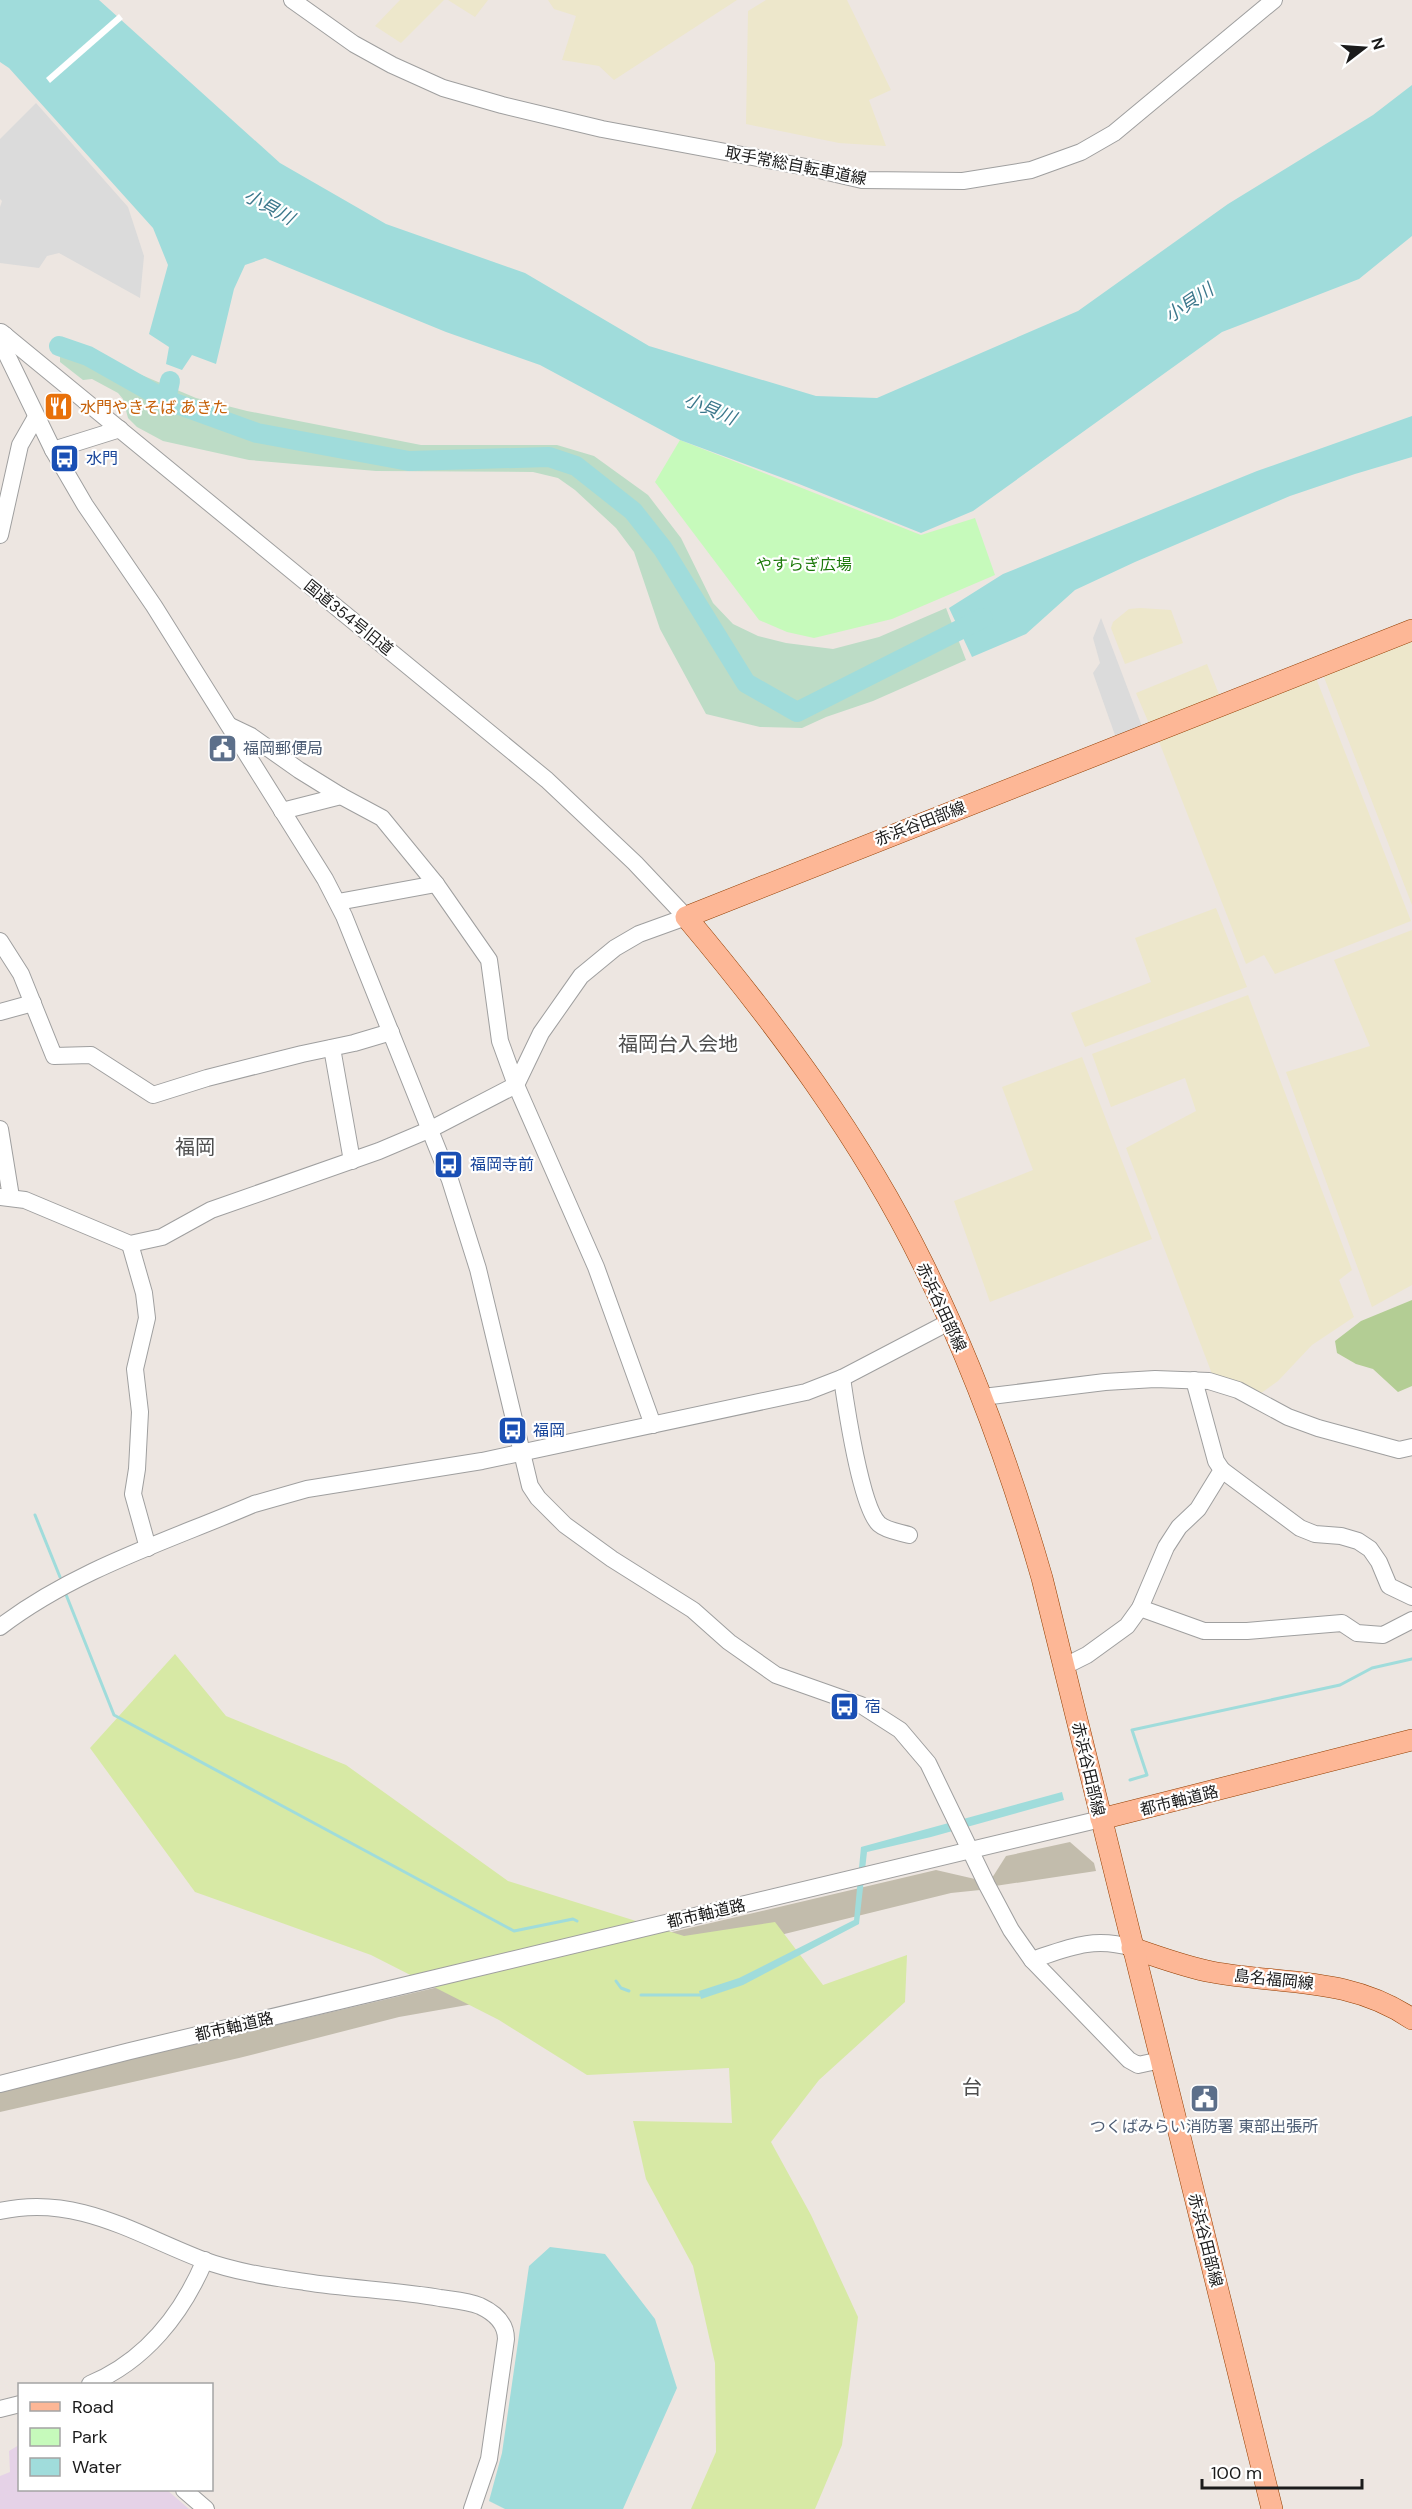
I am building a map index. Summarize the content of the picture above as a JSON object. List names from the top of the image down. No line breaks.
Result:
{"streets":{"main road":["赤浜谷田部線","都市軸道路","島名福岡線"],"street":["取手常総自転車道線","国道354号旧道"]},"crossings":[["国道354号旧道","赤浜谷田部線"],["赤浜谷田部線","都市軸道路"],["赤浜谷田部線","島名福岡線"]],"districts":["福岡台入会地","福岡","台"],"water":["小貝川"],"parks":["やすらぎ広場"],"places":{"restaurant":["水門やきそば あきた"],"bus stop":["水門","福岡寺前","福岡","宿"],"public building":["福岡郵便局","つくばみらい消防署 東部出張所"]},"legend":["Road","Park","Water"],"scale_bar":"100 m","north":"right"}
